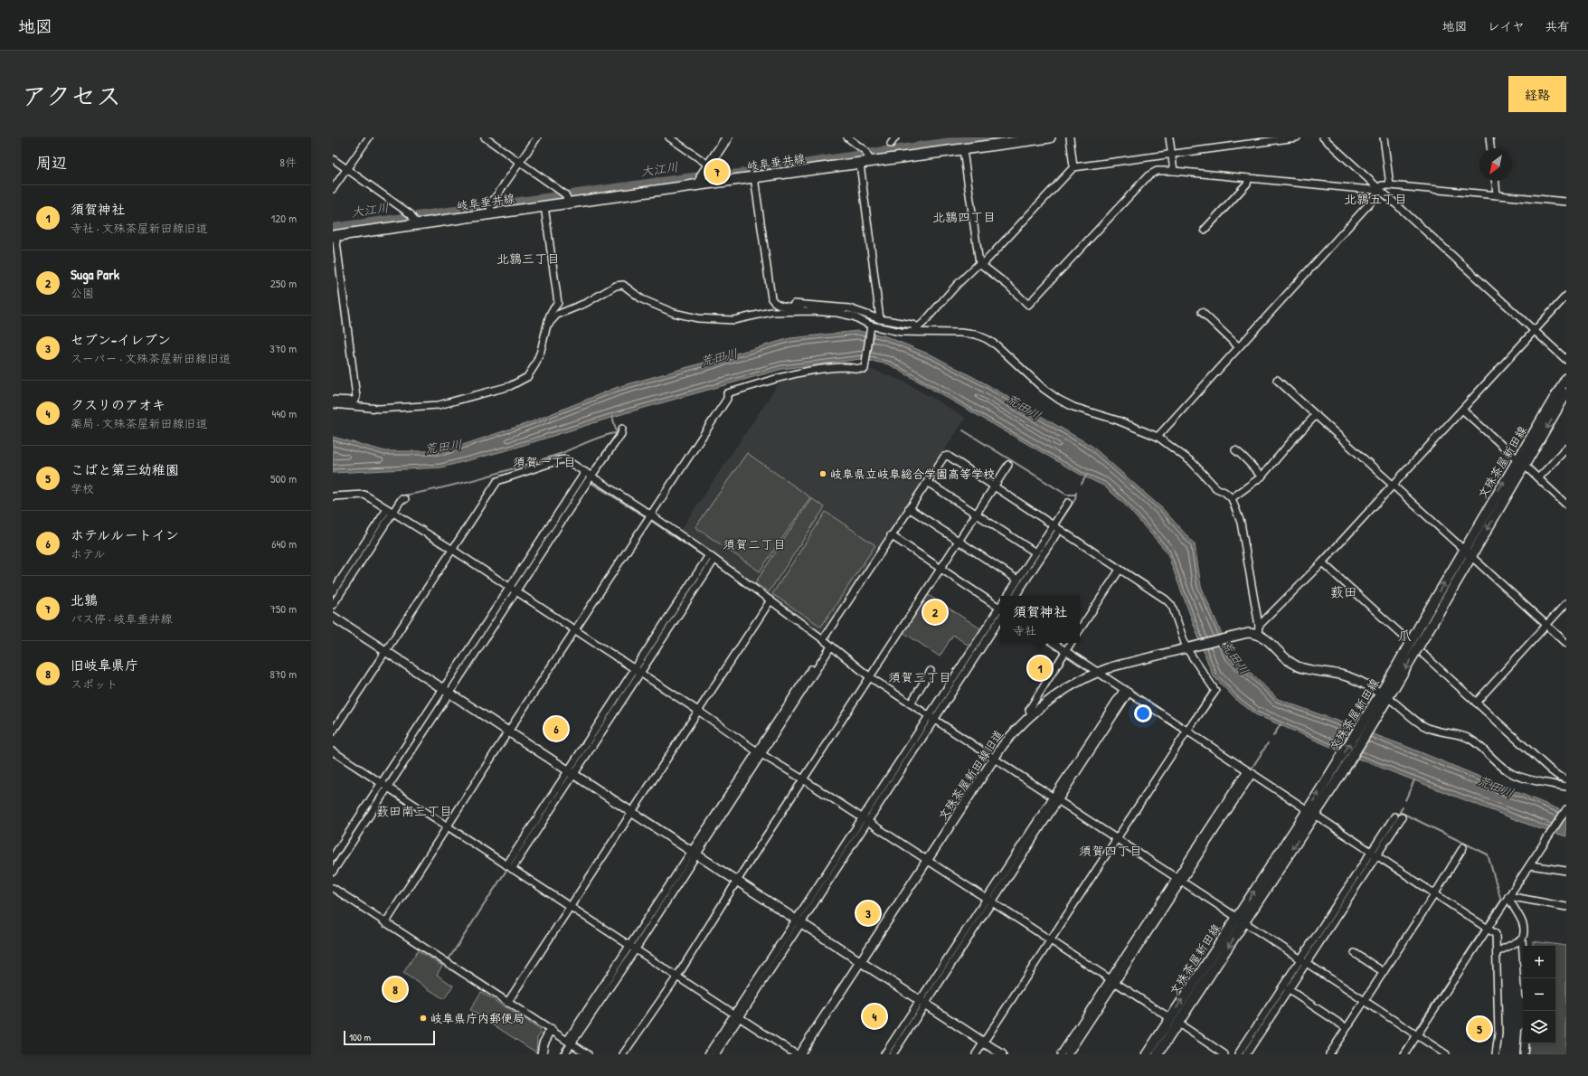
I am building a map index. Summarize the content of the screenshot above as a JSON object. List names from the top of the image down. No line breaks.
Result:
{"streets":{"main road":["岐阜垂井線","文殊茶屋新田線"],"street":["文殊茶屋新田線旧道"]},"districts":["北鶉五丁目","北鶉四丁目","北鶉三丁目","須賀一丁目","須賀二丁目","薮田","爪","須賀三丁目","薮田南三丁目","須賀四丁目"],"water":["大江川","荒田川"],"places":["岐阜県立岐阜総合学園高等学校","岐阜県庁内郵便局"],"scale_bar":"100 m","north":"bottom left","page":{"header":"地図","nav":["地図","レイヤ","共有"],"title":"アクセス","buttons":"経路","heading":["周辺","8件"],"pins":["7","2","1","6","3","8","4","5"],"list":[{"mark":"1","name":"須賀神社","note":"寺社 · 文殊茶屋新田線旧道","value":"120 m"},{"mark":"2","name":"Suga Park","note":"公園","value":"250 m"},{"mark":"3","name":"セブン-イレブン","note":"スーパー · 文殊茶屋新田線旧道","value":"370 m"},{"mark":"4","name":"クスリのアオキ","note":"薬局 · 文殊茶屋新田線旧道","value":"440 m"},{"mark":"5","name":"こばと第三幼稚園","note":"学校","value":"500 m"},{"mark":"6","name":"ホテルルートイン","note":"ホテル","value":"640 m"},{"mark":"7","name":"北鶉","note":"バス停 · 岐阜垂井線","value":"750 m"},{"mark":"8","name":"旧岐阜県庁","note":"スポット","value":"870 m"}],"popup":["須賀神社","寺社"],"map_buttons":["+","−"],"scale":"100 m"}}
